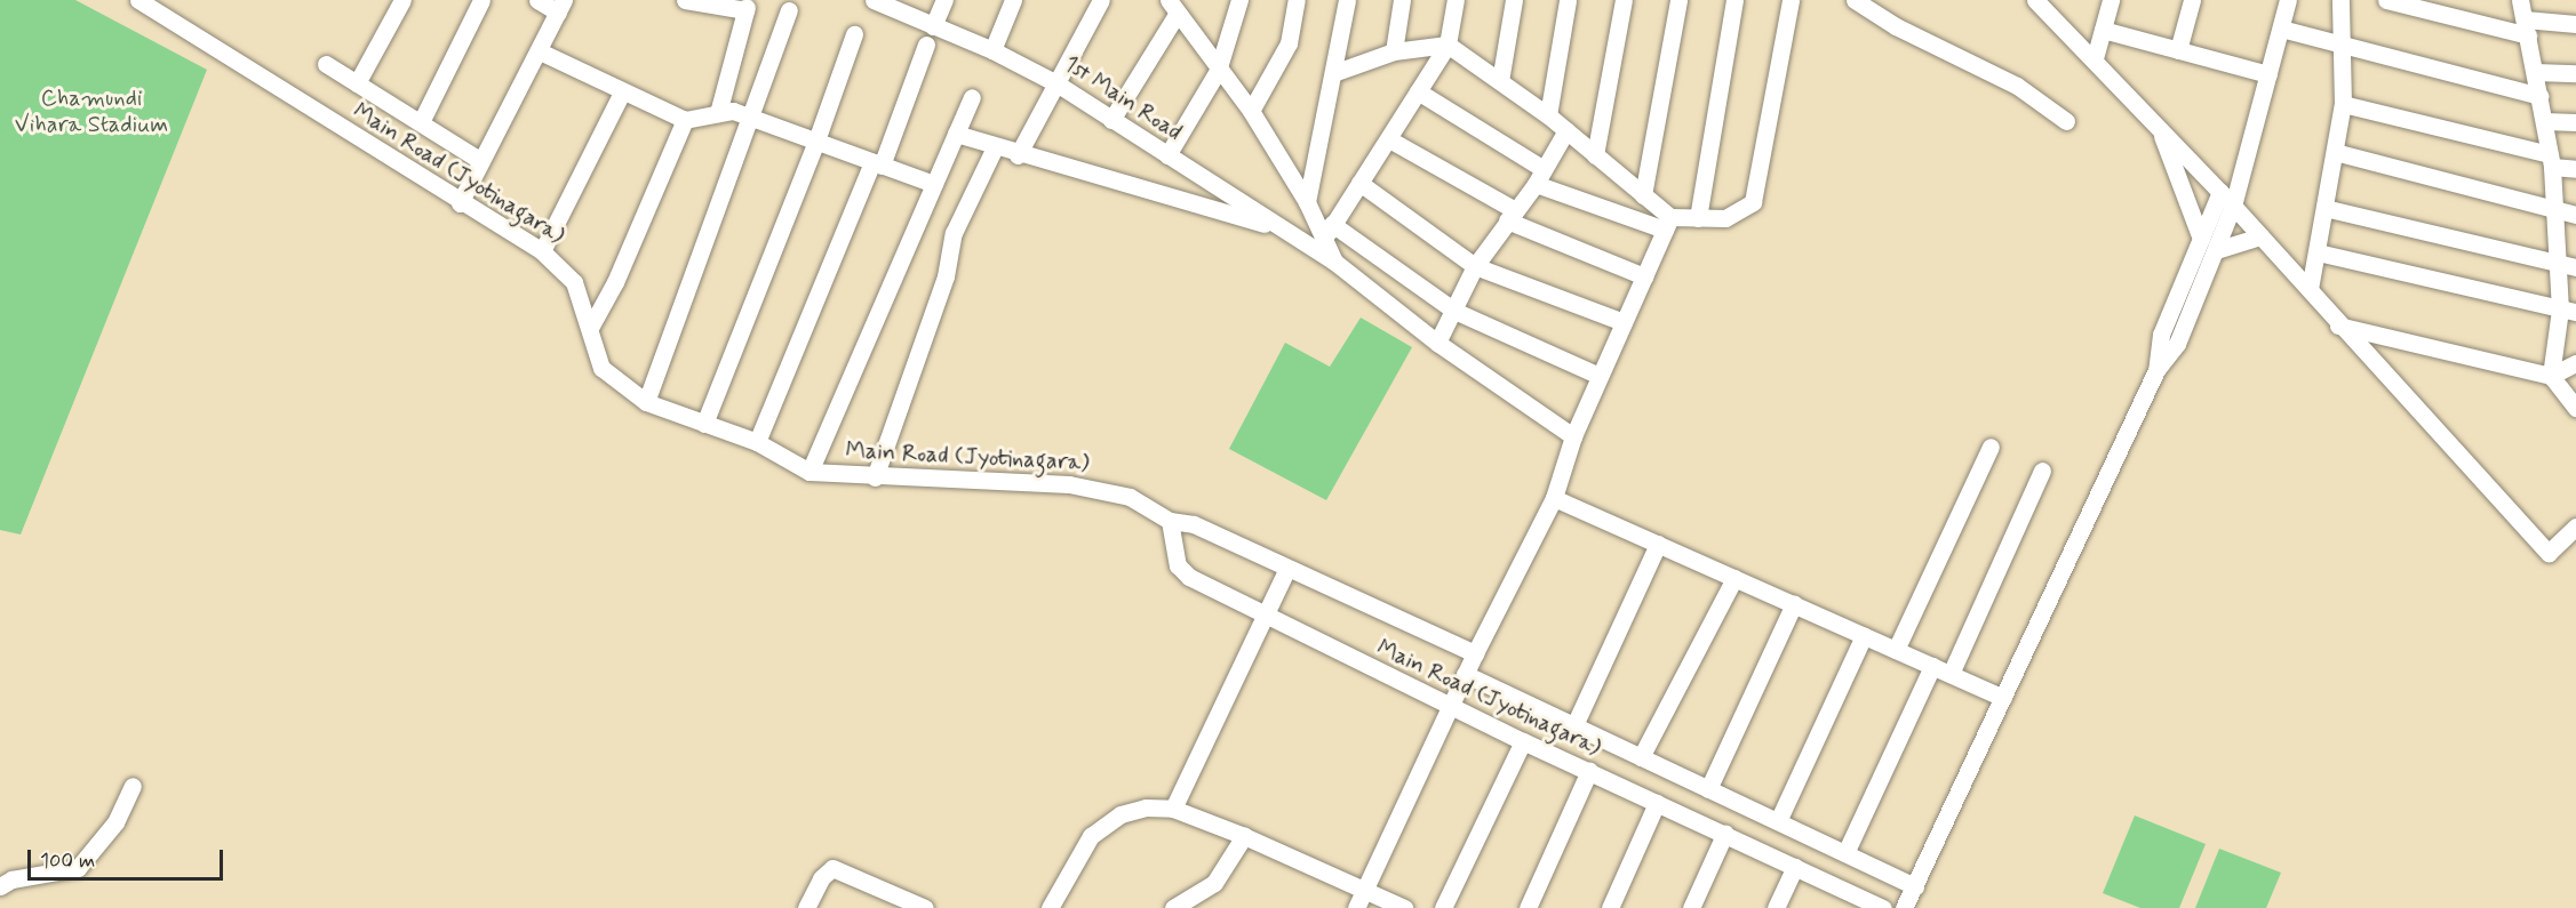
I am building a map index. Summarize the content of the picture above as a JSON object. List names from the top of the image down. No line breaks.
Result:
{"streets":{"street":["1st Main Road","Main Road (Jyotinagara)"]},"parks":["Chamundi Vihara Stadium"],"scale_bar":"100 m"}
